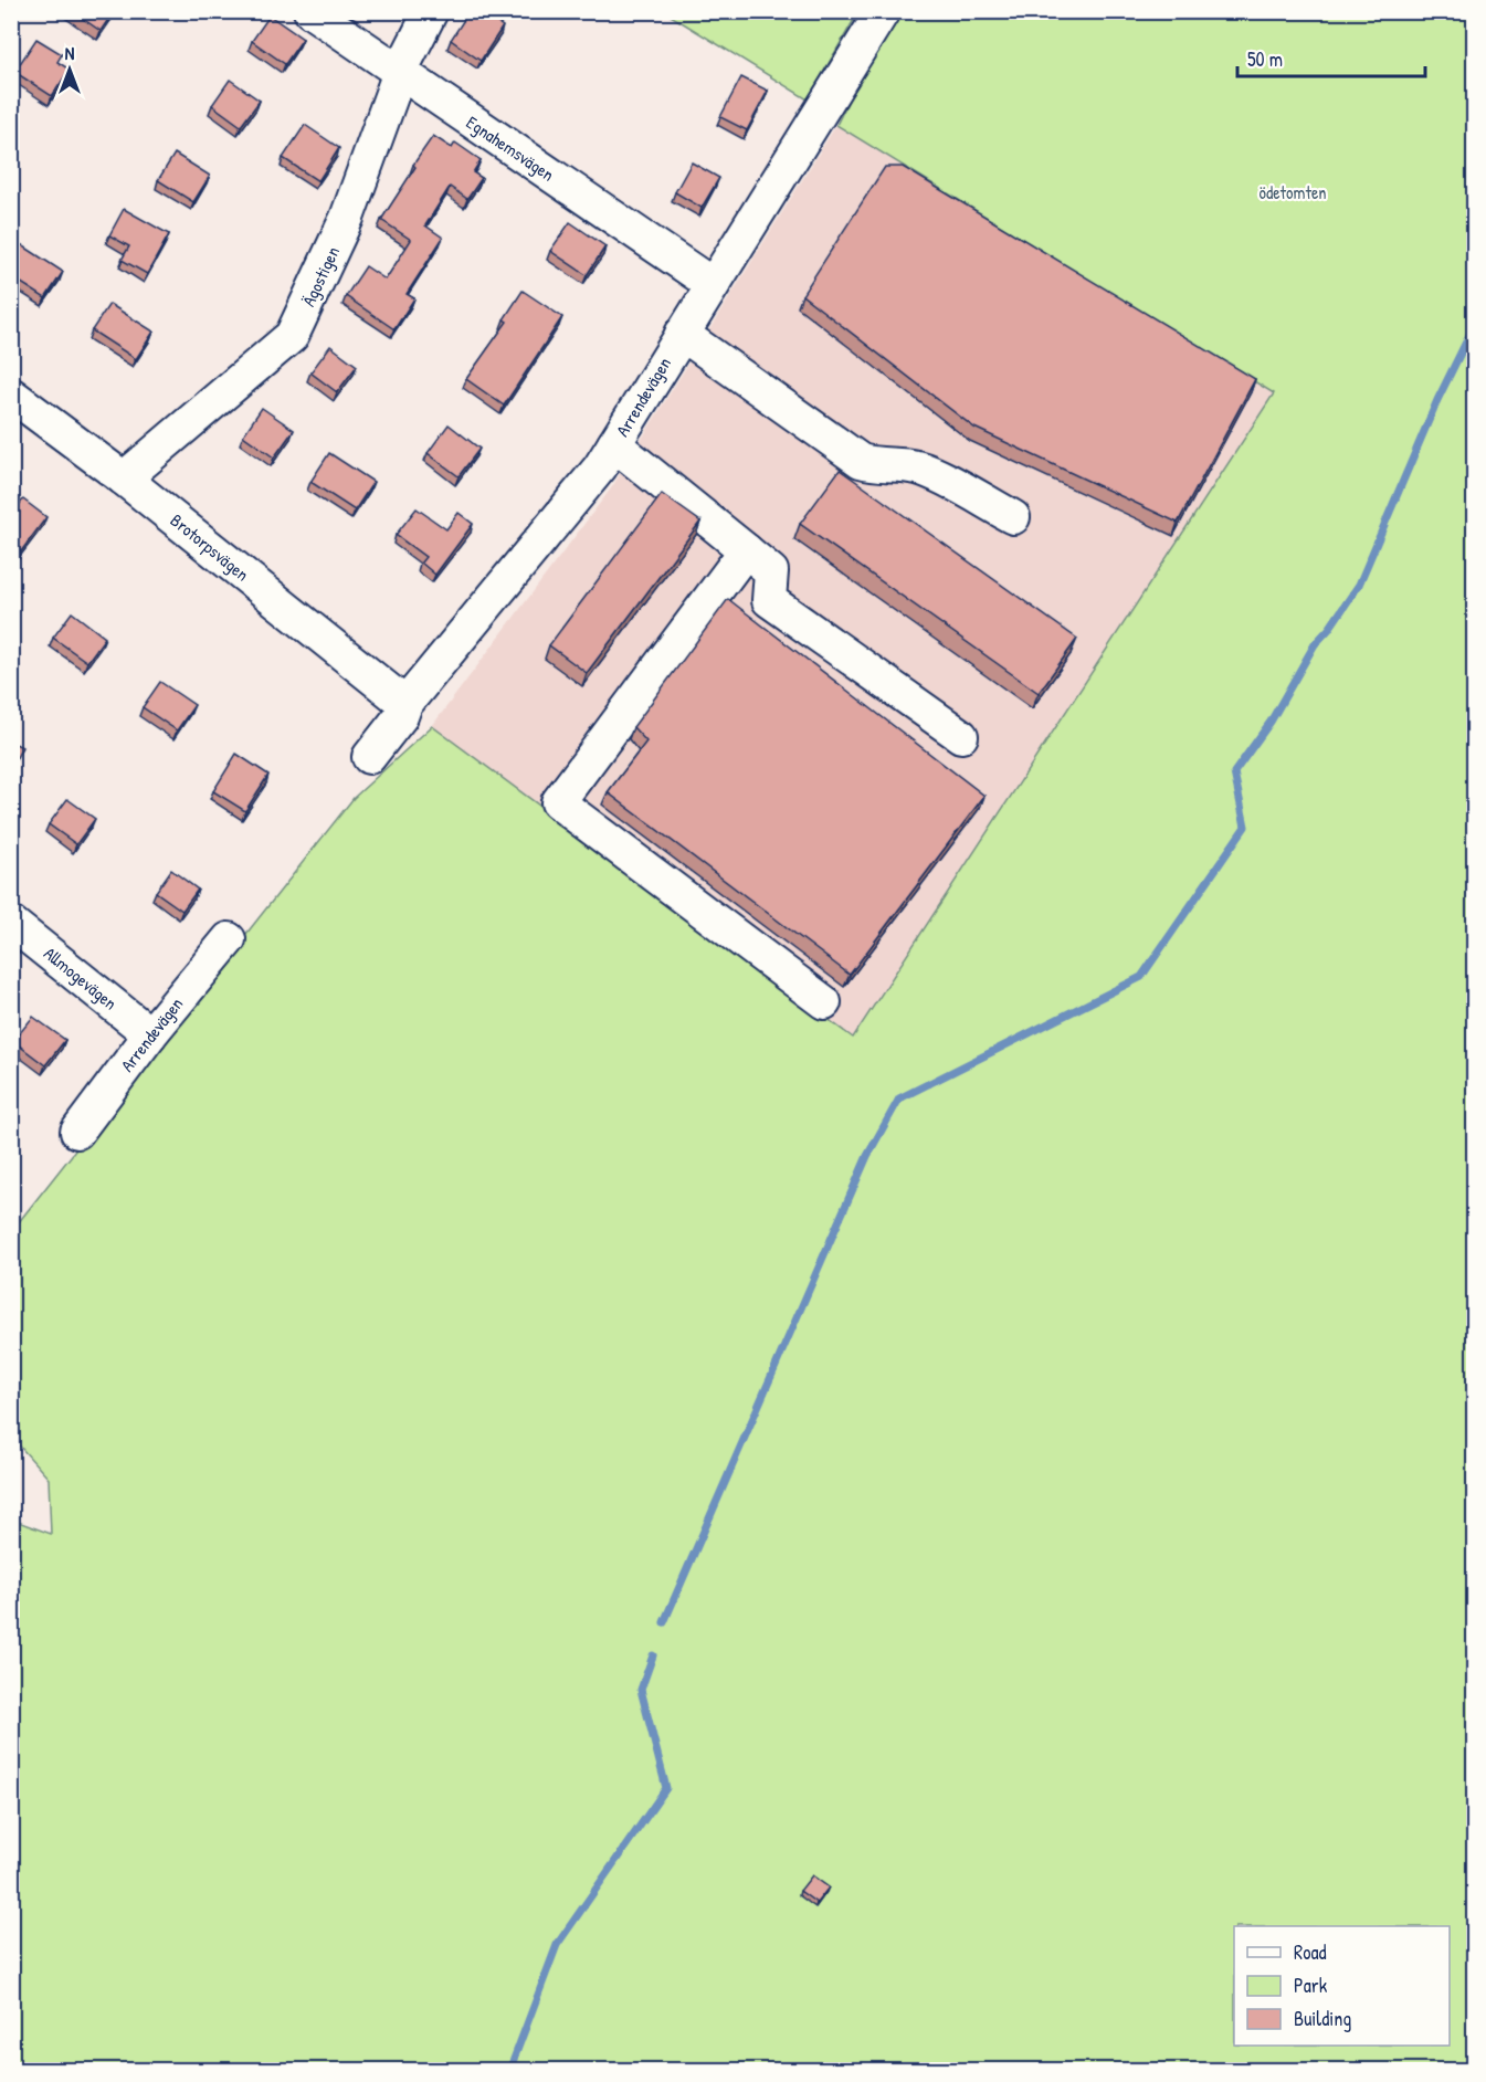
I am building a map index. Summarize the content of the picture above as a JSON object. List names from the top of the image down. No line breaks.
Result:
{"streets":{"street":["Egnahemsvägen","Ägostigen","Arrendevägen","Brotorpsvägen","Allmogevägen"]},"crossings":[["Egnahemsvägen","Ägostigen"],["Egnahemsvägen","Arrendevägen"],["Ägostigen","Brotorpsvägen"],["Arrendevägen","Brotorpsvägen"],["Arrendevägen","Allmogevägen"]],"parks":["ödetomten"],"legend":["Road","Park","Building"],"scale_bar":"50 m","north":"top"}
